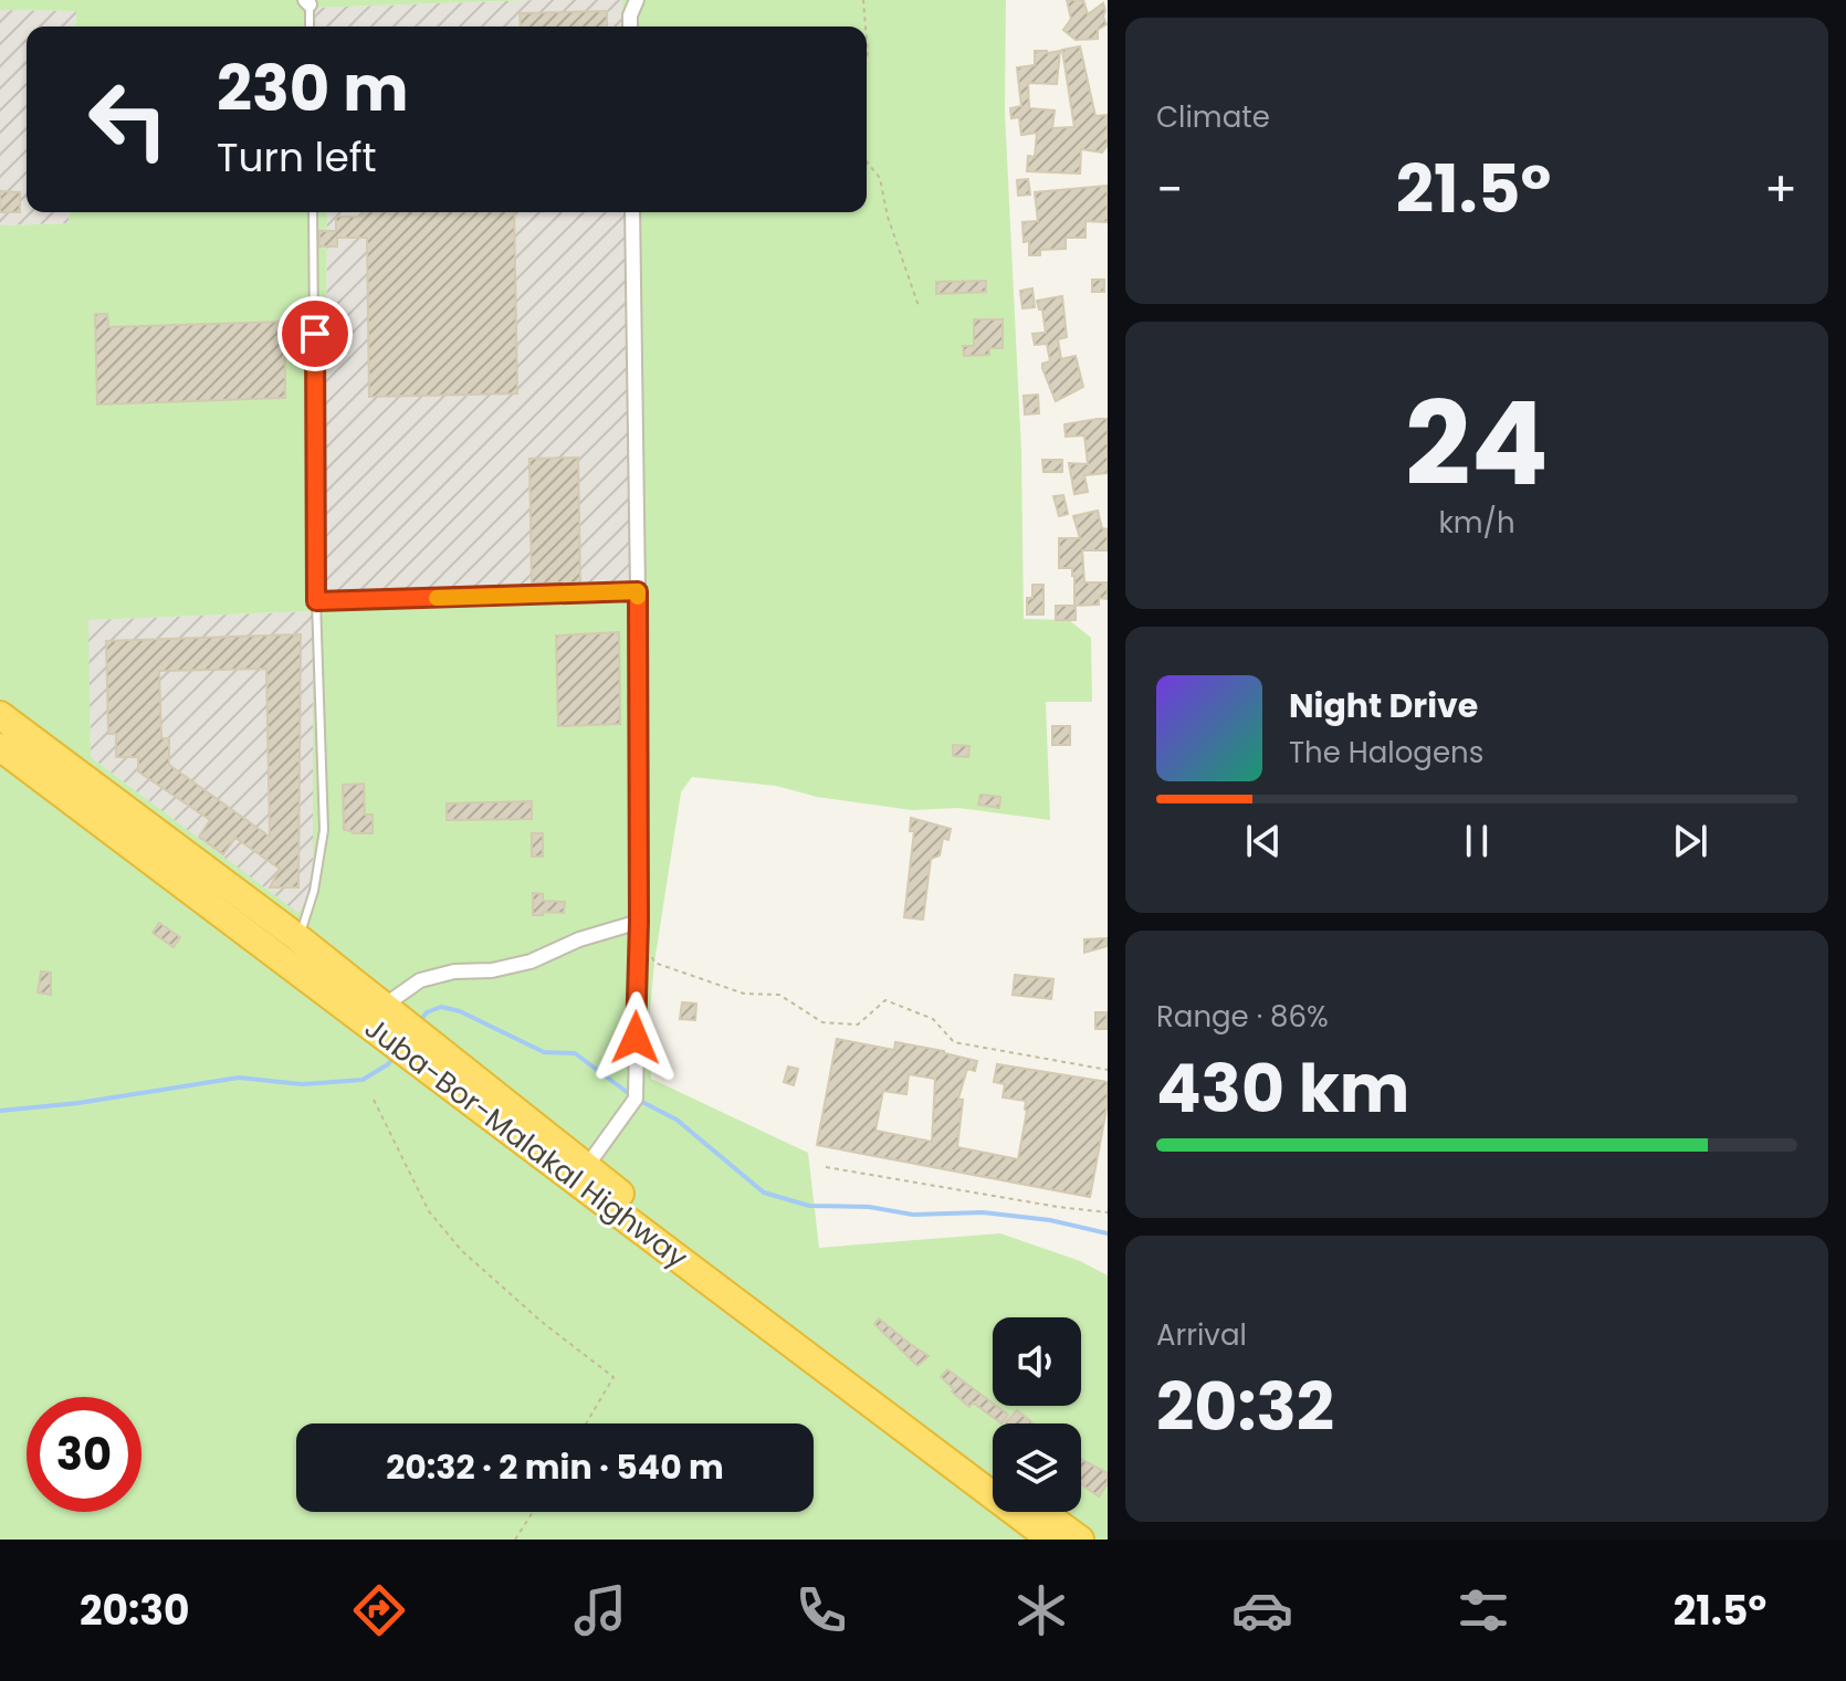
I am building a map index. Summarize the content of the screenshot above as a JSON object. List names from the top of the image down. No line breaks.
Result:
{"streets":{"highway":["Juba-Bor-Malakal Highway"]},"page":{"tile":["Climate",["24","km/h"],["Range · 86%","430 km"],["Arrival","20:32"]],"turn":["230 m","Turn left"],"heat":["−","21.5°","+"],"song":["Night Drive","The Halogens"],"limit":"30","trip":"20:32 · 2 min · 540 m","tabs":["20:30","21.5°"]}}
